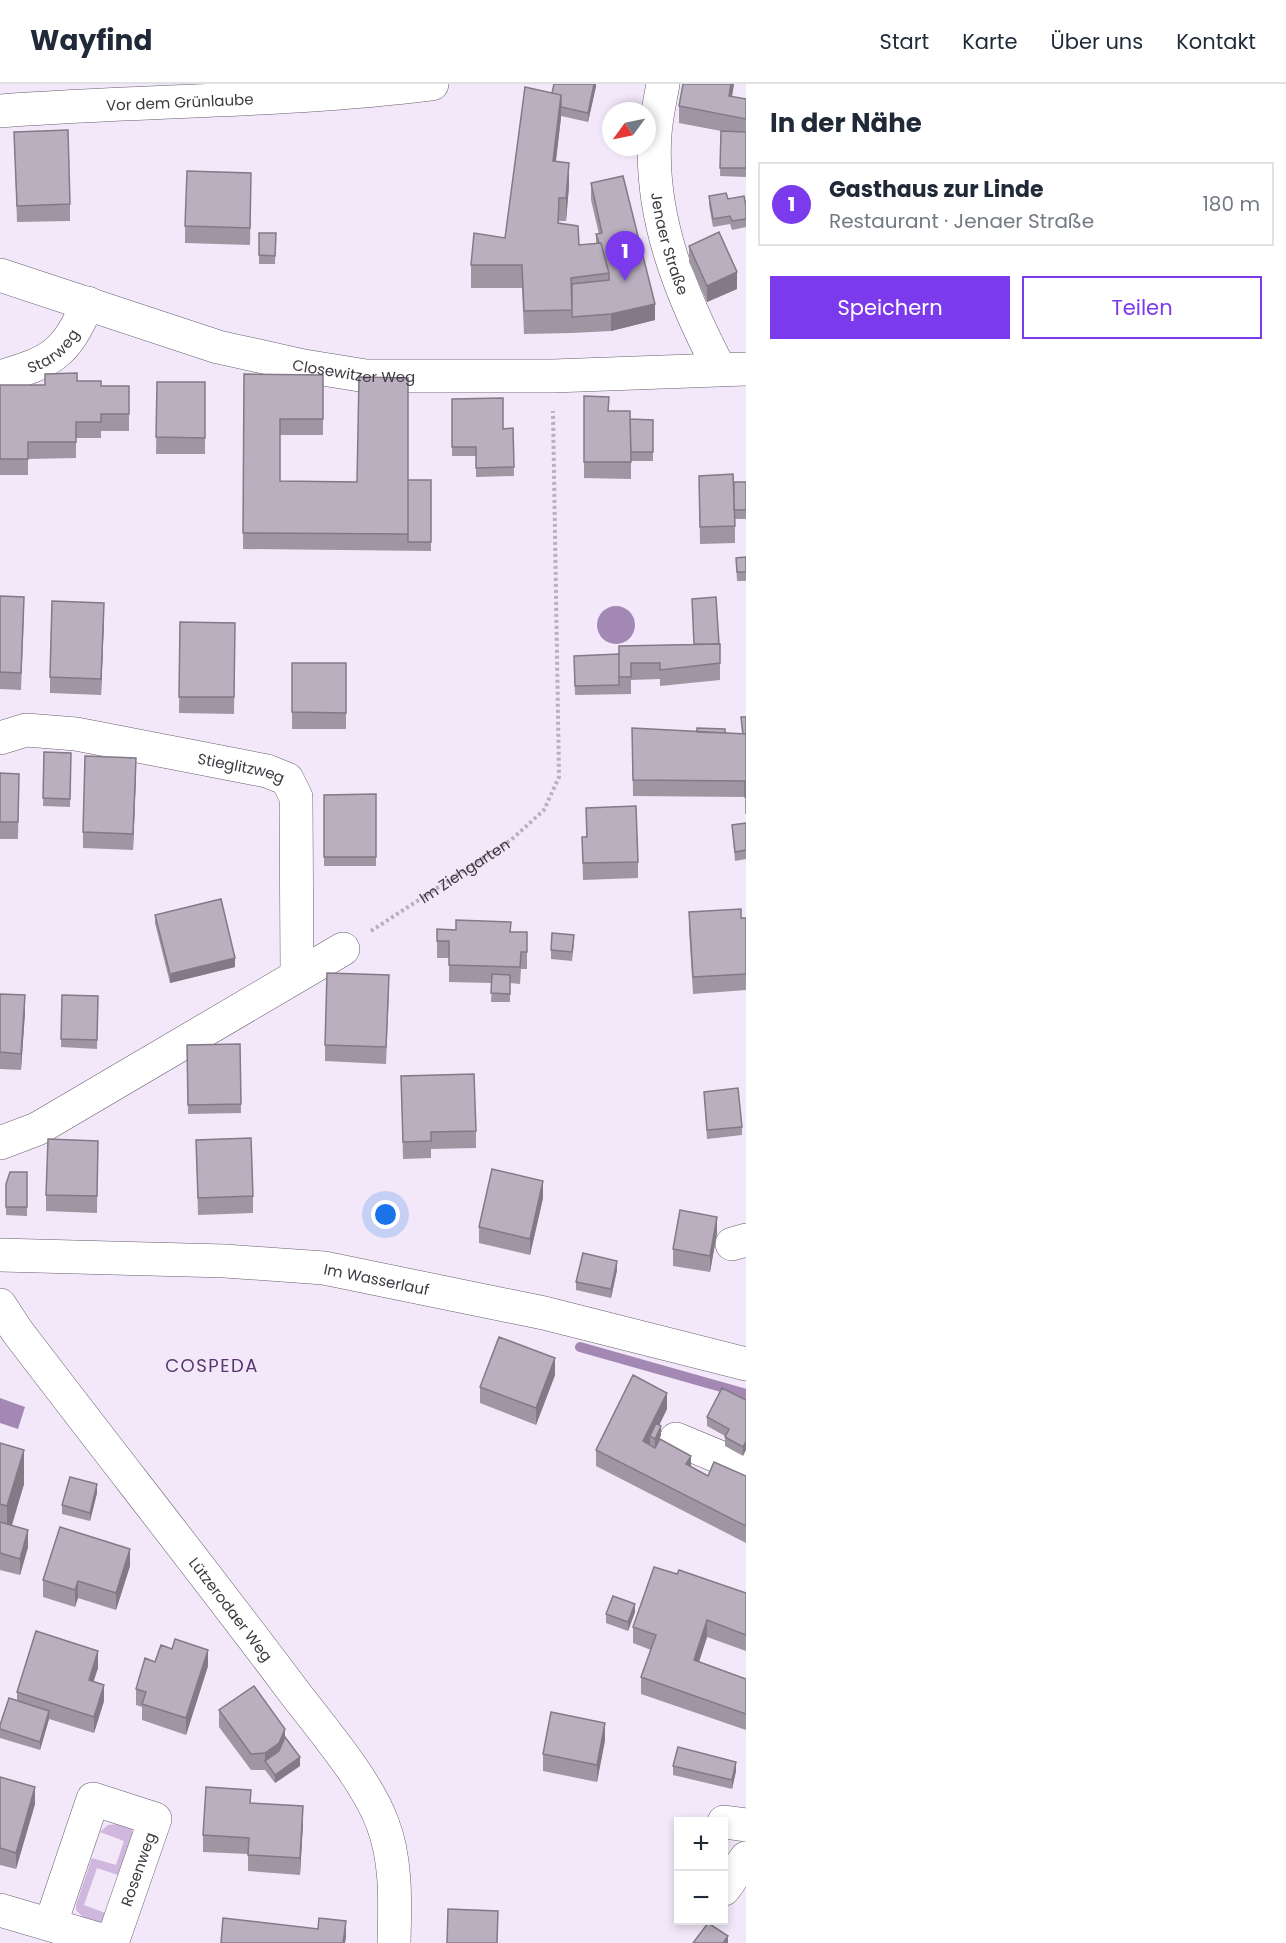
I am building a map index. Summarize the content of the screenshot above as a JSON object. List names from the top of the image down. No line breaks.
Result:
{"streets":{"street":["Vor dem Grünlaube","Jenaer Straße","Starweg","Closewitzer Weg","Stieglitzweg","Im Wasserlauf","Lützerodaer Weg"],"path":["Im Ziehgarten"]},"crossings":[["Jenaer Straße","Closewitzer Weg"],["Starweg","Closewitzer Weg"],["Closewitzer Weg","Im Ziehgarten"]],"districts":["COSPEDA"],"north":"bottom left","page":{"header":"Wayfind","nav":["Start","Karte","Über uns","Kontakt"],"heading":"In der Nähe","list":[{"mark":"1","name":"Gasthaus zur Linde","note":"Restaurant · Jenaer Straße","value":"180 m"}],"pins":"1","buttons":["Speichern","Teilen"],"map_buttons":["+","−"]}}
